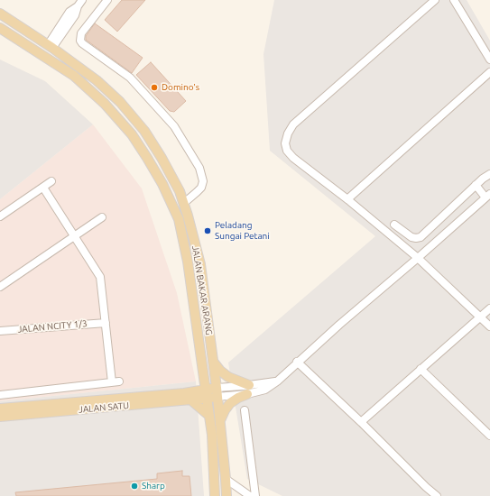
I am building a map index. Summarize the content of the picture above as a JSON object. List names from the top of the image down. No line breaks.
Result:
{"streets":{"main road":["JALAN BAKAR ARANG","JALAN SATU"],"street":["JALAN NCITY 1/3"]},"crossings":[["JALAN BAKAR ARANG","JALAN SATU"]],"places":["Domino's","Peladang Sungai Petani","Sharp"]}
